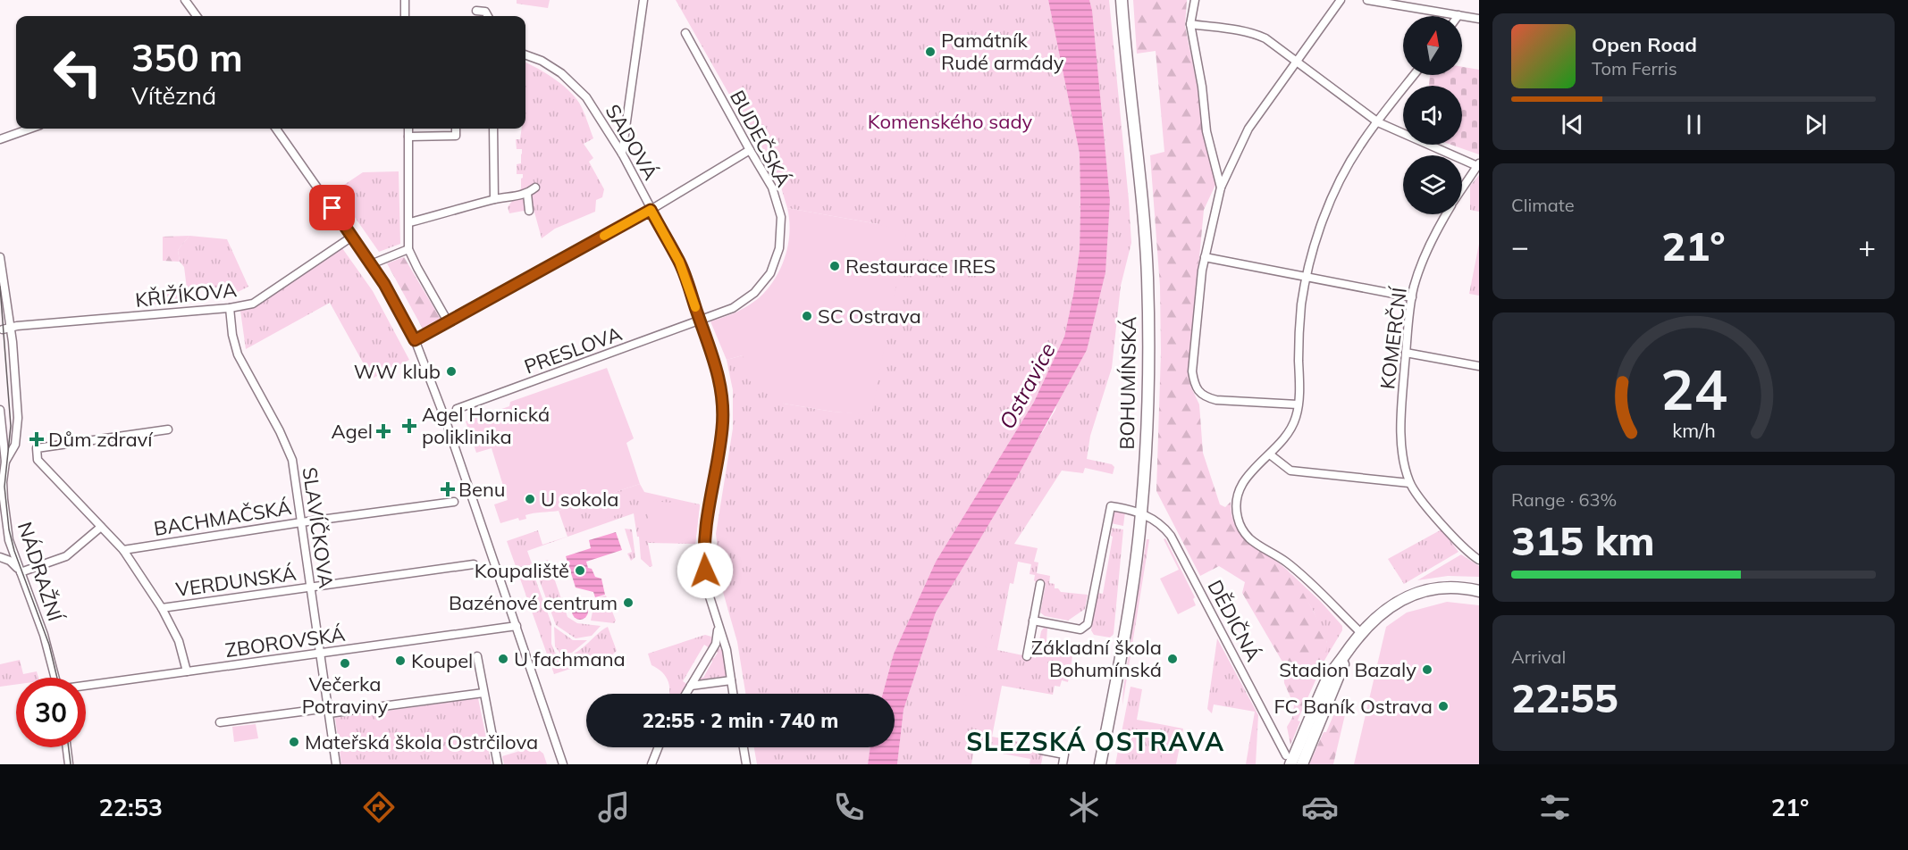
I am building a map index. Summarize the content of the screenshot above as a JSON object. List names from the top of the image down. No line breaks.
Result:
{"streets":{"main road":["BOHUMÍNSKÁ"],"street":["BUDEČSKÁ","SADOVÁ","KŘIŽÍKOVA","KOMERČNÍ","PRESLOVA","BACHMAČSKÁ","SLAVÍČKOVA","NÁDRAŽNÍ","VERDUNSKÁ","DĚDIČNÁ","ZBOROVSKÁ"]},"crossings":[["BUDEČSKÁ","SADOVÁ"],["BUDEČSKÁ","PRESLOVA"],["SADOVÁ","PRESLOVA"],["KŘIŽÍKOVA","SLAVÍČKOVA"],["KŘIŽÍKOVA","NÁDRAŽNÍ"],["BOHUMÍNSKÁ","DĚDIČNÁ"],["BACHMAČSKÁ","SLAVÍČKOVA"],["SLAVÍČKOVA","VERDUNSKÁ"],["SLAVÍČKOVA","ZBOROVSKÁ"]],"districts":["SLEZSKÁ OSTRAVA"],"water":["Ostravice"],"parks":["Komenského sady"],"places":{"other":["Památník Rudé armády","Restaurace IRES","SC Ostrava","WW klub","U sokola","Koupaliště","Bazénové centrum","U fachmana","Základní škola Bohumínská","Koupel","Večerka Potraviny","Stadion Bazaly","FC Baník Ostrava","Mateřská škola Ostrčilova"],"health":["Agel Hornická poliklinika","Agel","Dům zdraví","Benu"]},"north":"top","page":{"turn":["350 m","Vítězná"],"song":["Open Road","Tom Ferris"],"tile":["Climate",["Range · 63%","315 km"],["Arrival","22:55"]],"heat":["−","21°","+"],"limit":"30","trip":"22:55 · 2 min · 740 m","tabs":["22:53","21°"],"gauge":["24","km/h"]}}
